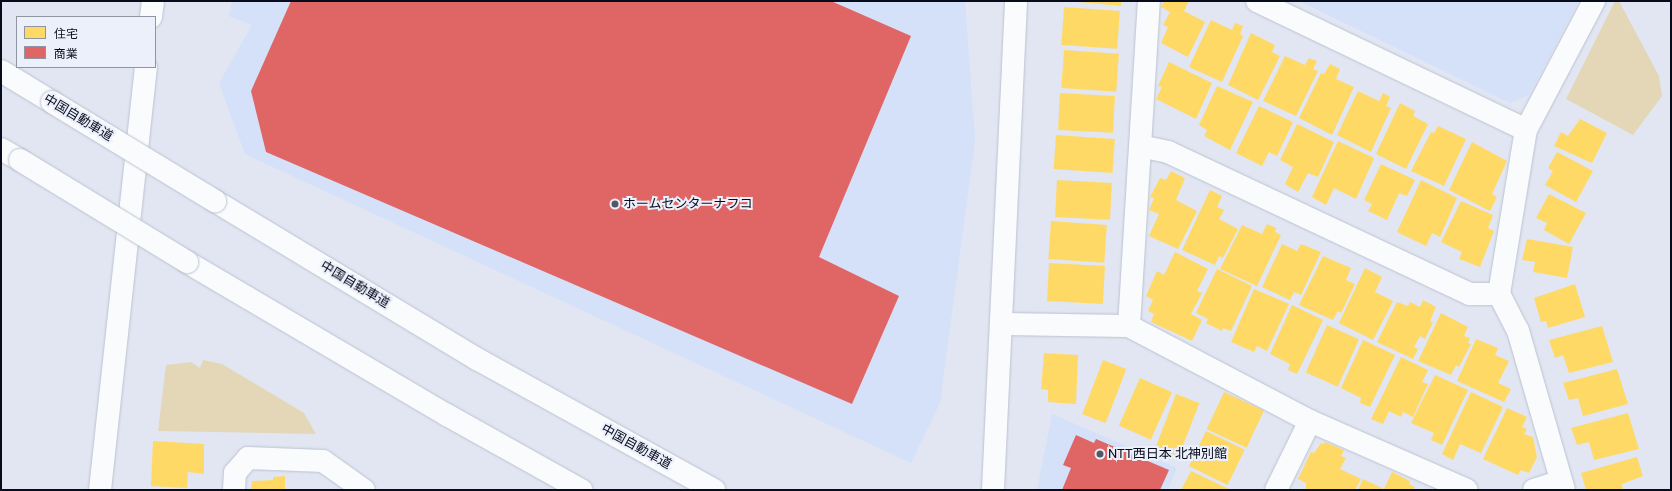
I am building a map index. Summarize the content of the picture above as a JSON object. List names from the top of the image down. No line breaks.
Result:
{"streets":{"main road":["中国自動車道"]},"places":["ホームセンターナフコ","NTT西日本 北神別館"],"legend":["住宅","商業"]}
